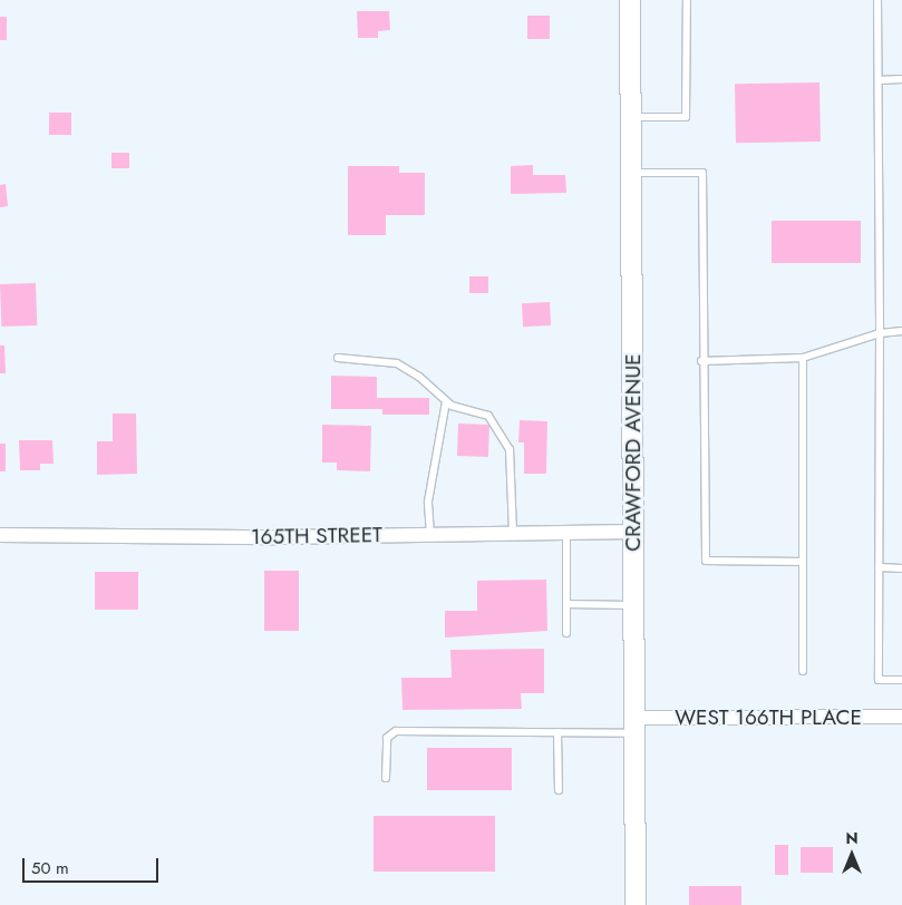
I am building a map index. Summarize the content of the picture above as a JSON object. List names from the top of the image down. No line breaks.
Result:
{"streets":{"main road":["CRAWFORD AVENUE"],"street":["165TH STREET","WEST 166TH PLACE"]},"crossings":[["CRAWFORD AVENUE","165TH STREET"],["CRAWFORD AVENUE","WEST 166TH PLACE"]],"scale_bar":"50 m","north":"top"}
